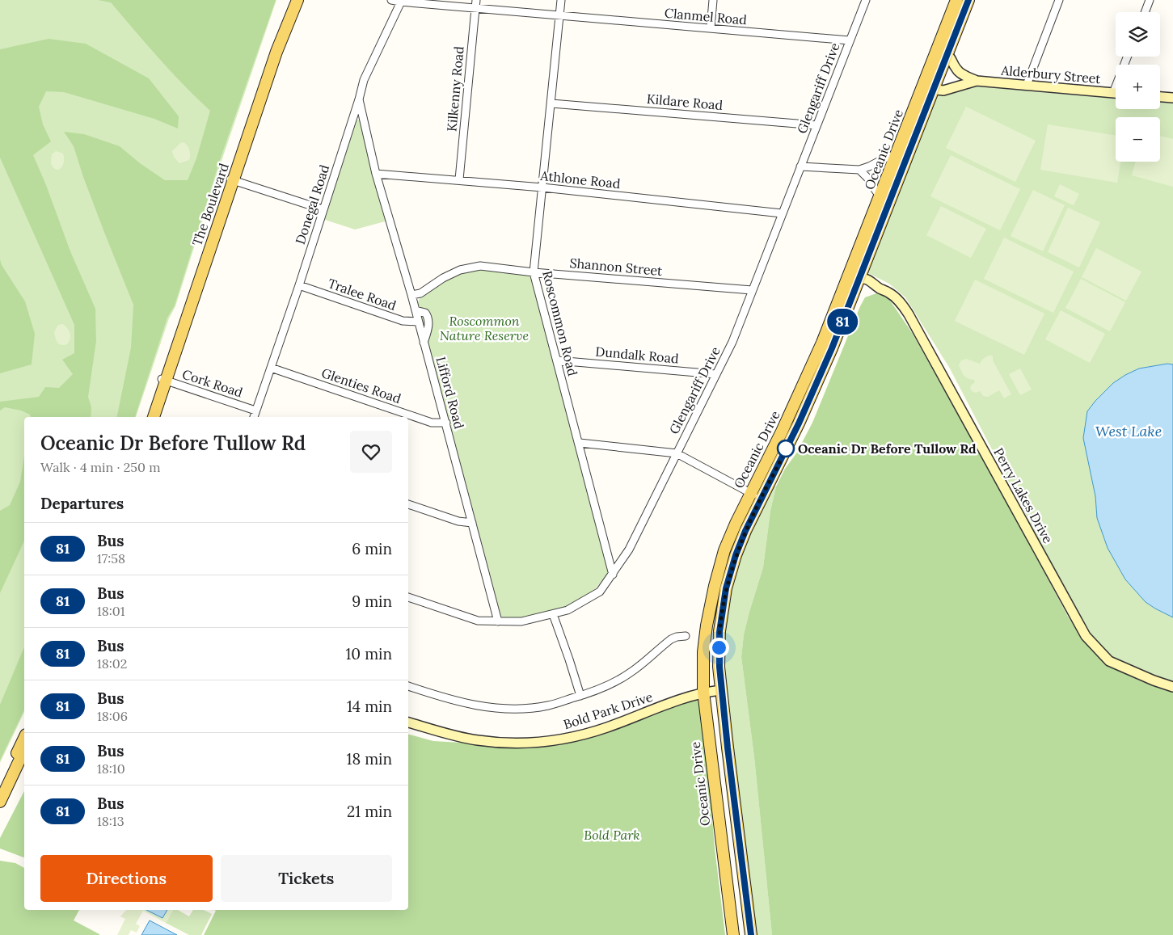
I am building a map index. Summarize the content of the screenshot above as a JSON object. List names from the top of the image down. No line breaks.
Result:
{"streets":{"main road":["Oceanic Drive","The Boulevard"],"street":["Clanmel Road","Alderbury Street","Glengariff Drive","Kilkenny Road","Kildare Road","Athlone Road","Donegal Road","Shannon Street","Tralee Road","Roscommon Road","Dundalk Road","Cork Road","Glenties Road","Lifford Road","Perry Lakes Drive","Bold Park Drive"]},"crossings":[["Clanmel Road","Glengariff Drive"],["Clanmel Road","Kilkenny Road"],["Clanmel Road","Donegal Road"],["Clanmel Road","Roscommon Road"],["Alderbury Street","Oceanic Drive"],["Glengariff Drive","Kildare Road"],["Glengariff Drive","Athlone Road"],["Glengariff Drive","Shannon Street"],["Glengariff Drive","Roscommon Road"],["Glengariff Drive","Dundalk Road"],["Glengariff Drive","Lifford Road"],["Kilkenny Road","Athlone Road"],["Kildare Road","Roscommon Road"],["Oceanic Drive","Perry Lakes Drive"],["Oceanic Drive","Bold Park Drive"],["Athlone Road","Roscommon Road"],["Athlone Road","Lifford Road"],["The Boulevard","Cork Road"],["Donegal Road","Tralee Road"],["Donegal Road","Cork Road"],["Donegal Road","Glenties Road"],["Donegal Road","Lifford Road"],["Shannon Street","Roscommon Road"],["Shannon Street","Lifford Road"],["Tralee Road","Lifford Road"],["Roscommon Road","Dundalk Road"],["Glenties Road","Lifford Road"]],"water":["West Lake"],"parks":["Roscommon Nature Reserve","Bold Park"],"places":["Oceanic Dr Before Tullow Rd"],"lines":["bus line 81"],"page":{"on_map":"81","map_buttons":["+","−"],"heading":[["Oceanic Dr Before Tullow Rd","Walk · 4 min · 250 m"],"Departures"],"list":[{"mark":"81","name":"Bus","note":"17:58","value":"6 min"},{"mark":"81","name":"Bus","note":"18:01","value":"9 min"},{"mark":"81","name":"Bus","note":"18:02","value":"10 min"},{"mark":"81","name":"Bus","note":"18:06","value":"14 min"},{"mark":"81","name":"Bus","note":"18:10","value":"18 min"},{"mark":"81","name":"Bus","note":"18:13","value":"21 min"}],"buttons":["Directions","Tickets"]}}
